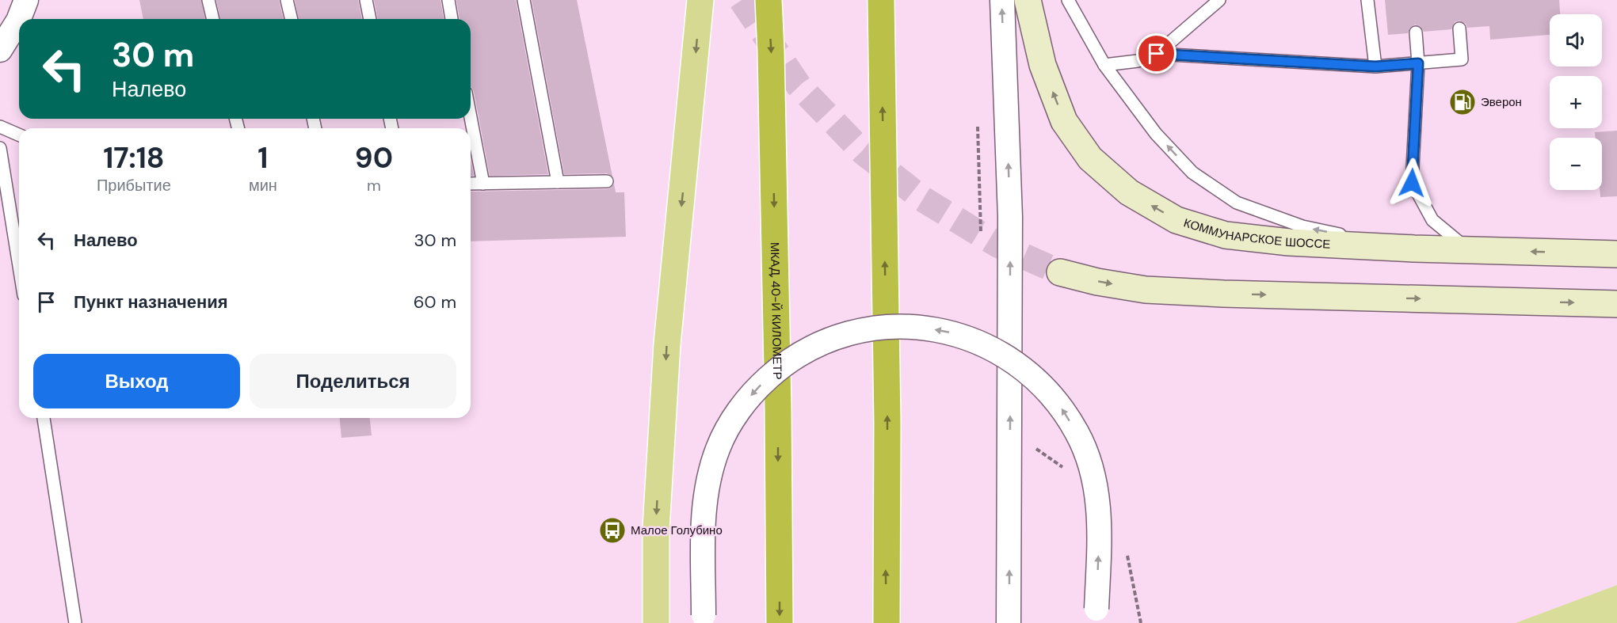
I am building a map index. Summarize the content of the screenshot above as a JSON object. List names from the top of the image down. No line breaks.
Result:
{"streets":{"highway":["МКАД, 40-Й КИЛОМЕТР"],"main road":["КОММУНАРСКОЕ ШОССЕ"]},"places":{"fuel station":["Эверон"],"bus stop":["Малое Голубино"]},"page":{"map_buttons":["+","−"],"turn":["30 m","Налево"],"eta":["17:18","Прибытие","1","мин","90","m"],"list":[{"name":"Налево","value":"30 m"},{"name":"Пункт назначения","value":"60 m"}],"buttons":["Выход","Поделиться"]}}
